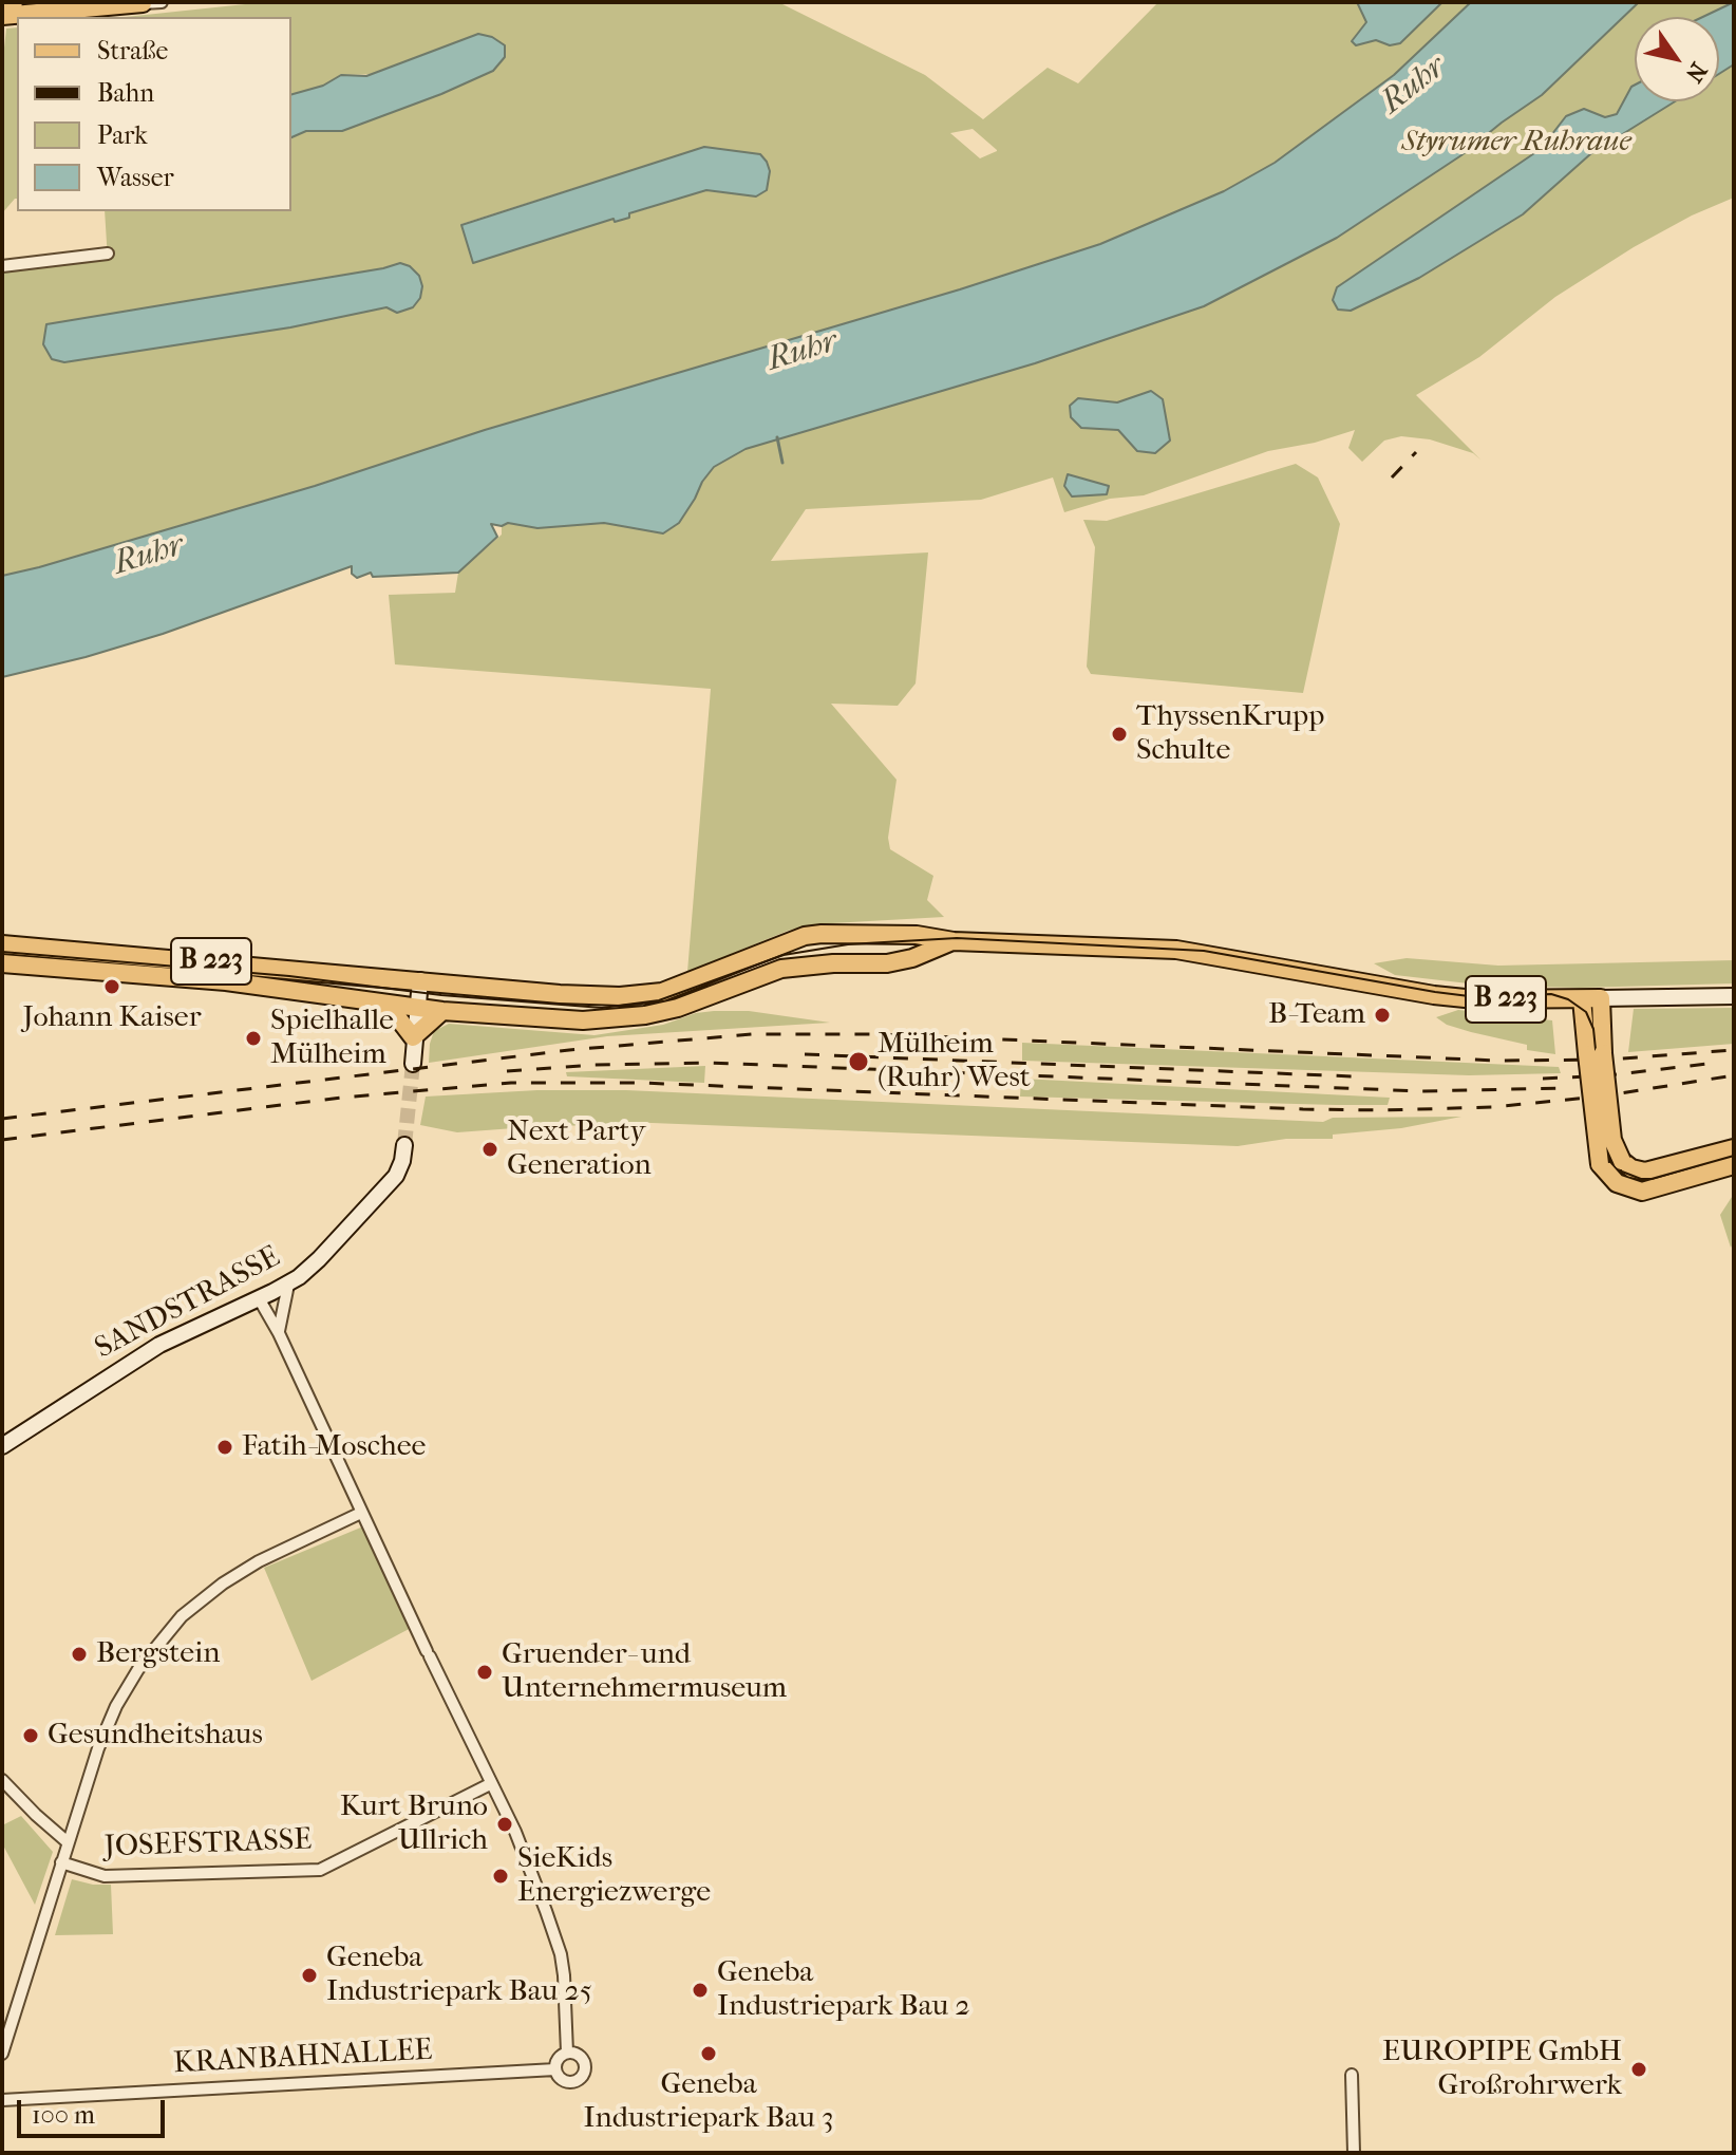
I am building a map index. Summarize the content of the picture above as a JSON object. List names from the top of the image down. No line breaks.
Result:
{"streets":{"main road":["B 223"],"street":["SANDSTRASSE","JOSEFSTRASSE","KRANBAHNALLEE"]},"water":["Ruhr"],"parks":["Styrumer Ruhraue"],"places":["ThyssenKrupp Schulte","Johann Kaiser","B-Team","Spielhalle Mülheim","Mülheim (Ruhr) West","Next Party Generation","Fatih-Moschee","Bergstein","Gruender- und Unternehmermuseum","Gesundheitshaus","Kurt Bruno Ullrich","SieKids Energiezwerge","Geneba Industriepark Bau 25","Geneba Industriepark Bau 2","Geneba Industriepark Bau 3","EUROPIPE GmbH Großrohrwerk"],"legend":["Straße","Bahn","Park","Wasser"],"scale_bar":"100 m","north":"bottom right"}
